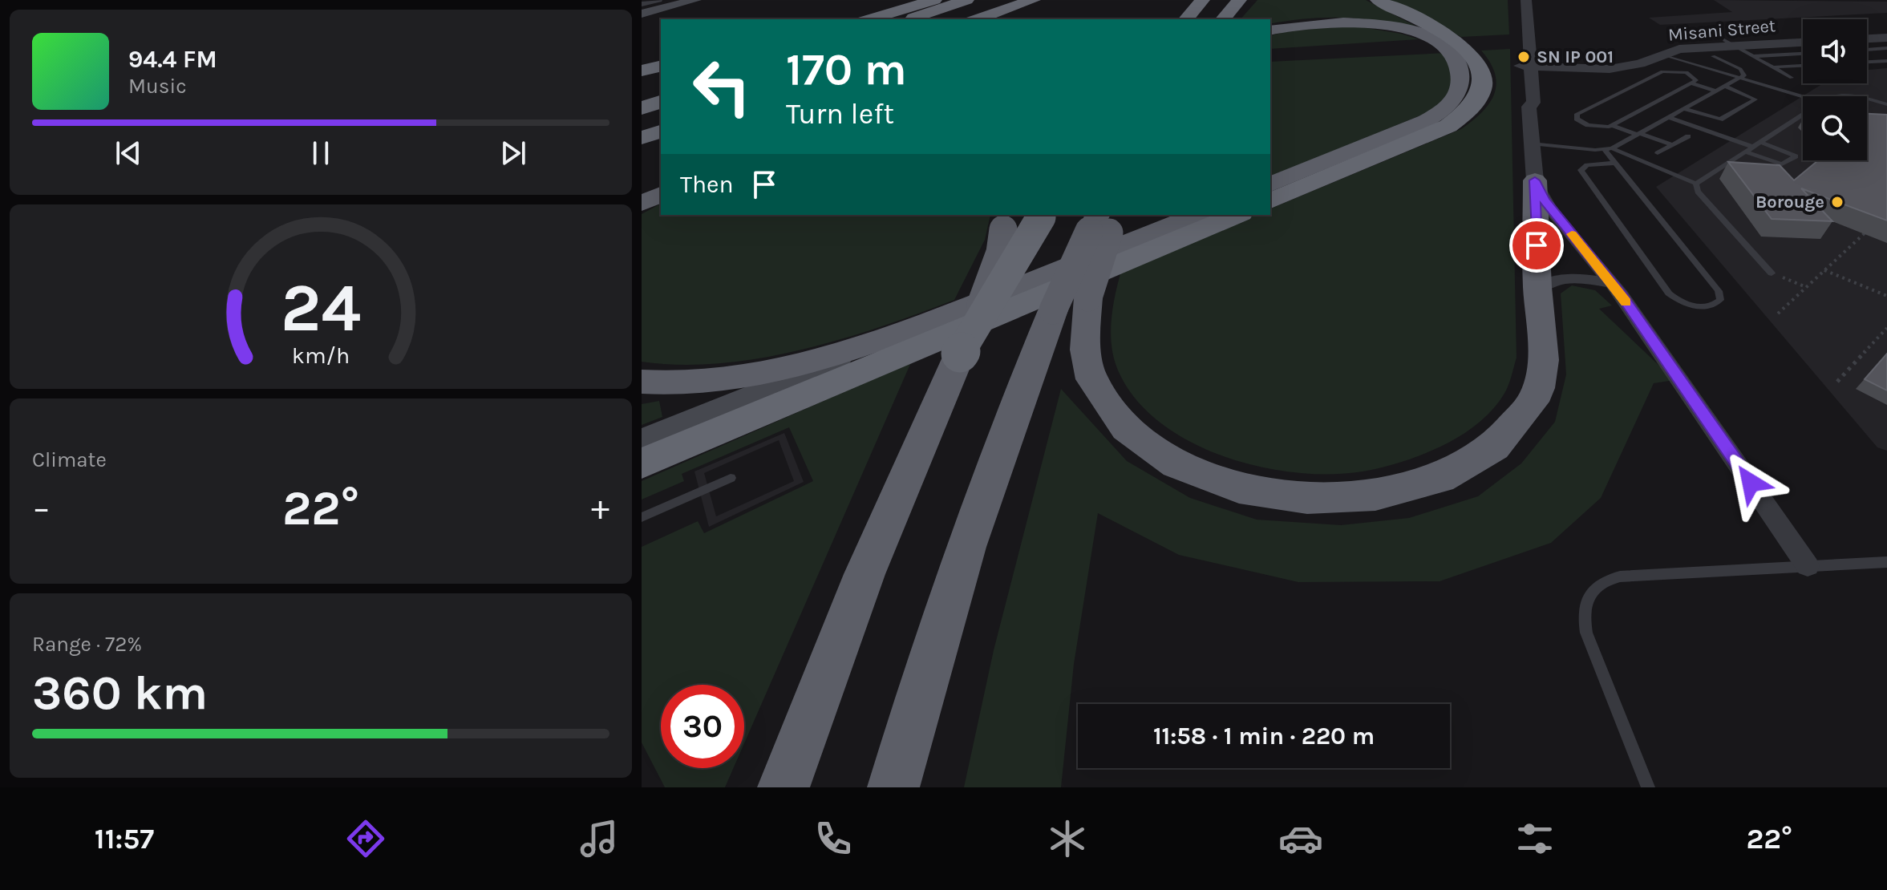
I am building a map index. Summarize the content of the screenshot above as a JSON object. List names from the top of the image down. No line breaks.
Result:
{"streets":{"street":["Misani Street"]},"places":["SN IP 001","Borouge"],"page":{"turn":["170 m","Turn left"],"song":["94.4 FM","Music"],"then":"Then","tile":["Climate",["Range · 72%","360 km"]],"heat":["−","22°","+"],"limit":"30","trip":"11:58 · 1 min · 220 m","tabs":["11:57","22°"],"gauge":["24","km/h"]}}
